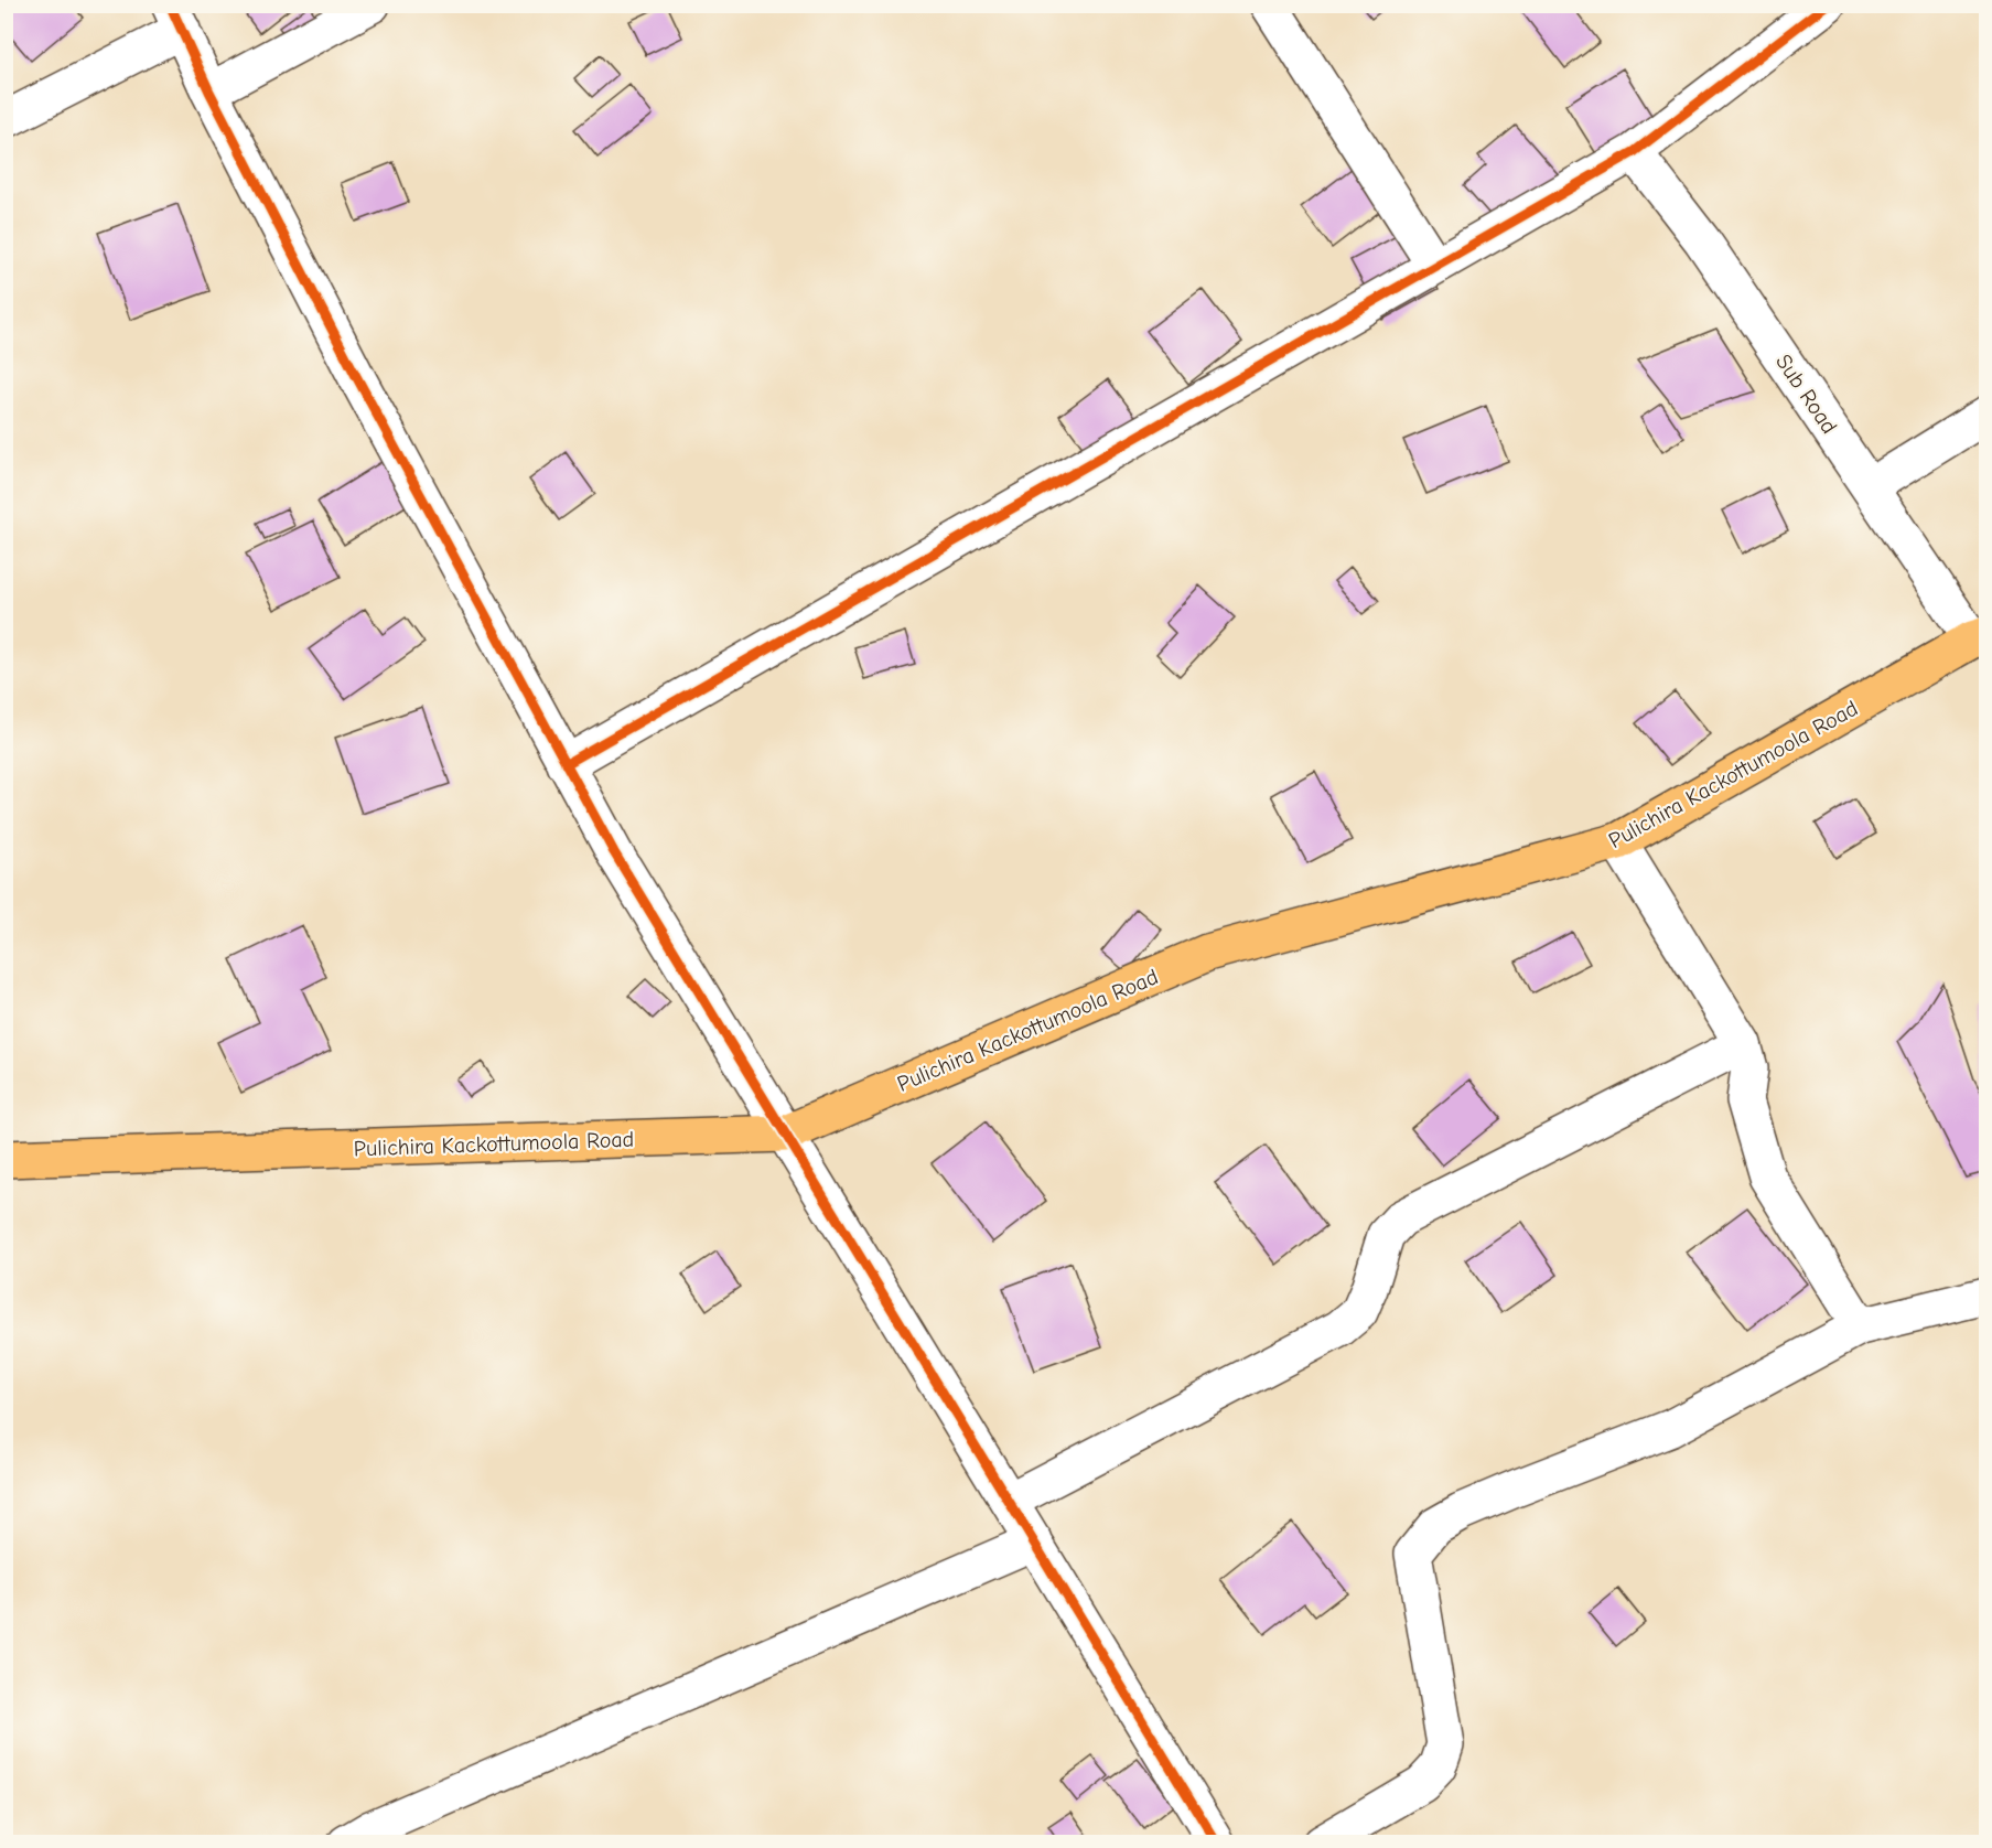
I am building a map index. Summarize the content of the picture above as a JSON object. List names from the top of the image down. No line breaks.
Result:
{"streets":{"main road":["Pulichira Kackottumoola Road"],"street":["Sub Road"]},"crossings":[["Sub Road","Pulichira Kackottumoola Road"]]}
